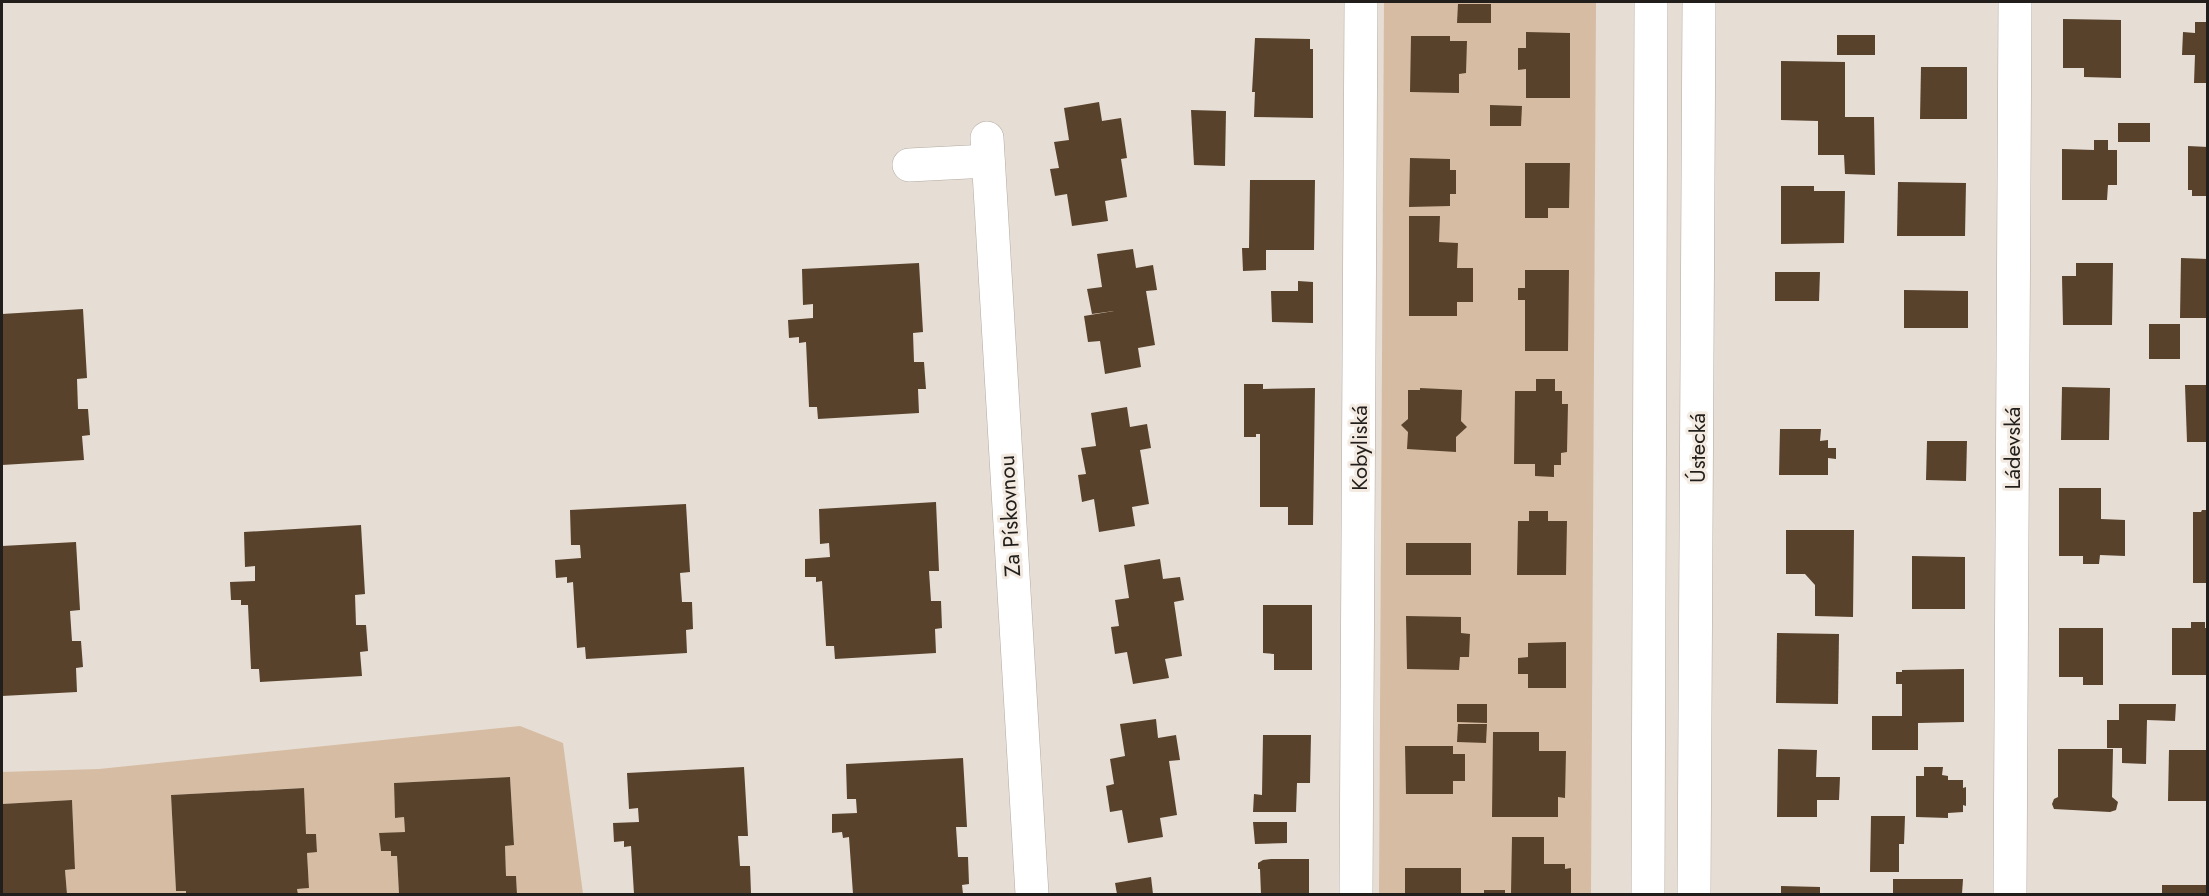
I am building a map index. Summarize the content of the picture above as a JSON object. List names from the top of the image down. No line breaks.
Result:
{"streets":{"street":["Kobyliská","Ústecká","Ládevská","Za Pískovnou"]}}
